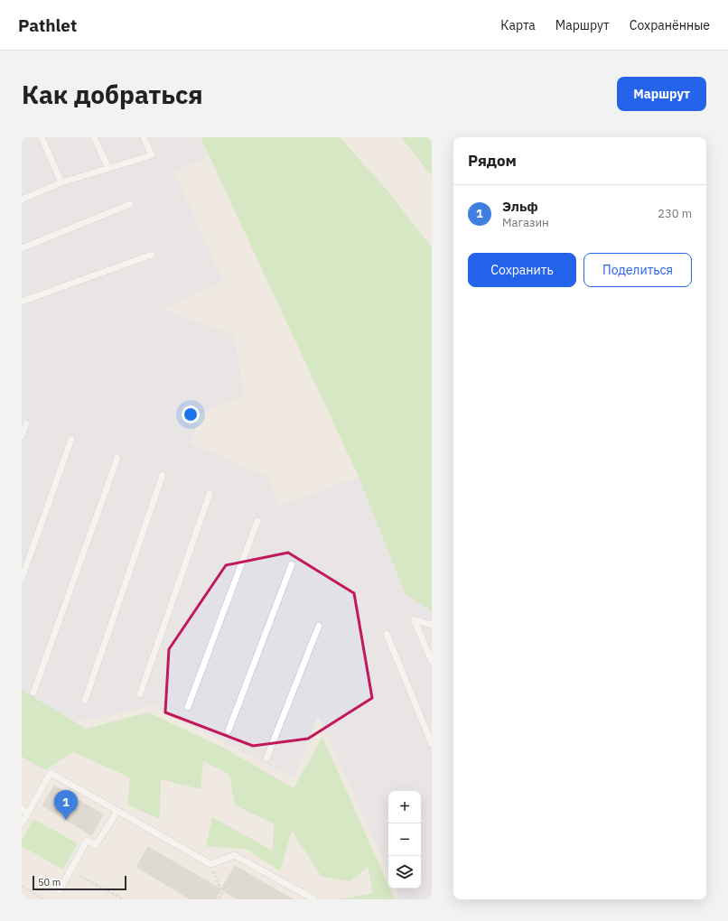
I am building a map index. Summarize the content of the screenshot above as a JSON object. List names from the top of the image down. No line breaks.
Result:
{"scale_bar":"50 m","page":{"header":"Pathlet","nav":["Карта","Маршрут","Сохранённые"],"buttons":["Маршрут",["Сохранить","Поделиться"]],"title":"Как добраться","heading":"Рядом","list":[{"mark":"1","name":"Эльф","note":"Магазин","value":"230 m"}],"pins":"1","map_buttons":["+","−"],"scale":"50 m"}}
